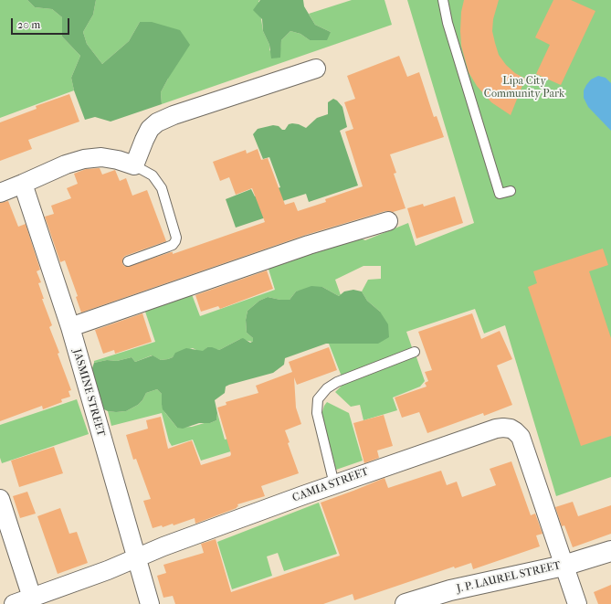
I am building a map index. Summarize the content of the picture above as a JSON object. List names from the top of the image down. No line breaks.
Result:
{"streets":{"street":["JASMINE STREET","CAMIA STREET","J. P. LAUREL STREET"]},"crossings":[["JASMINE STREET","CAMIA STREET"],["CAMIA STREET","J. P. LAUREL STREET"]],"parks":["Lipa City Community Park"],"scale_bar":"20 m"}
